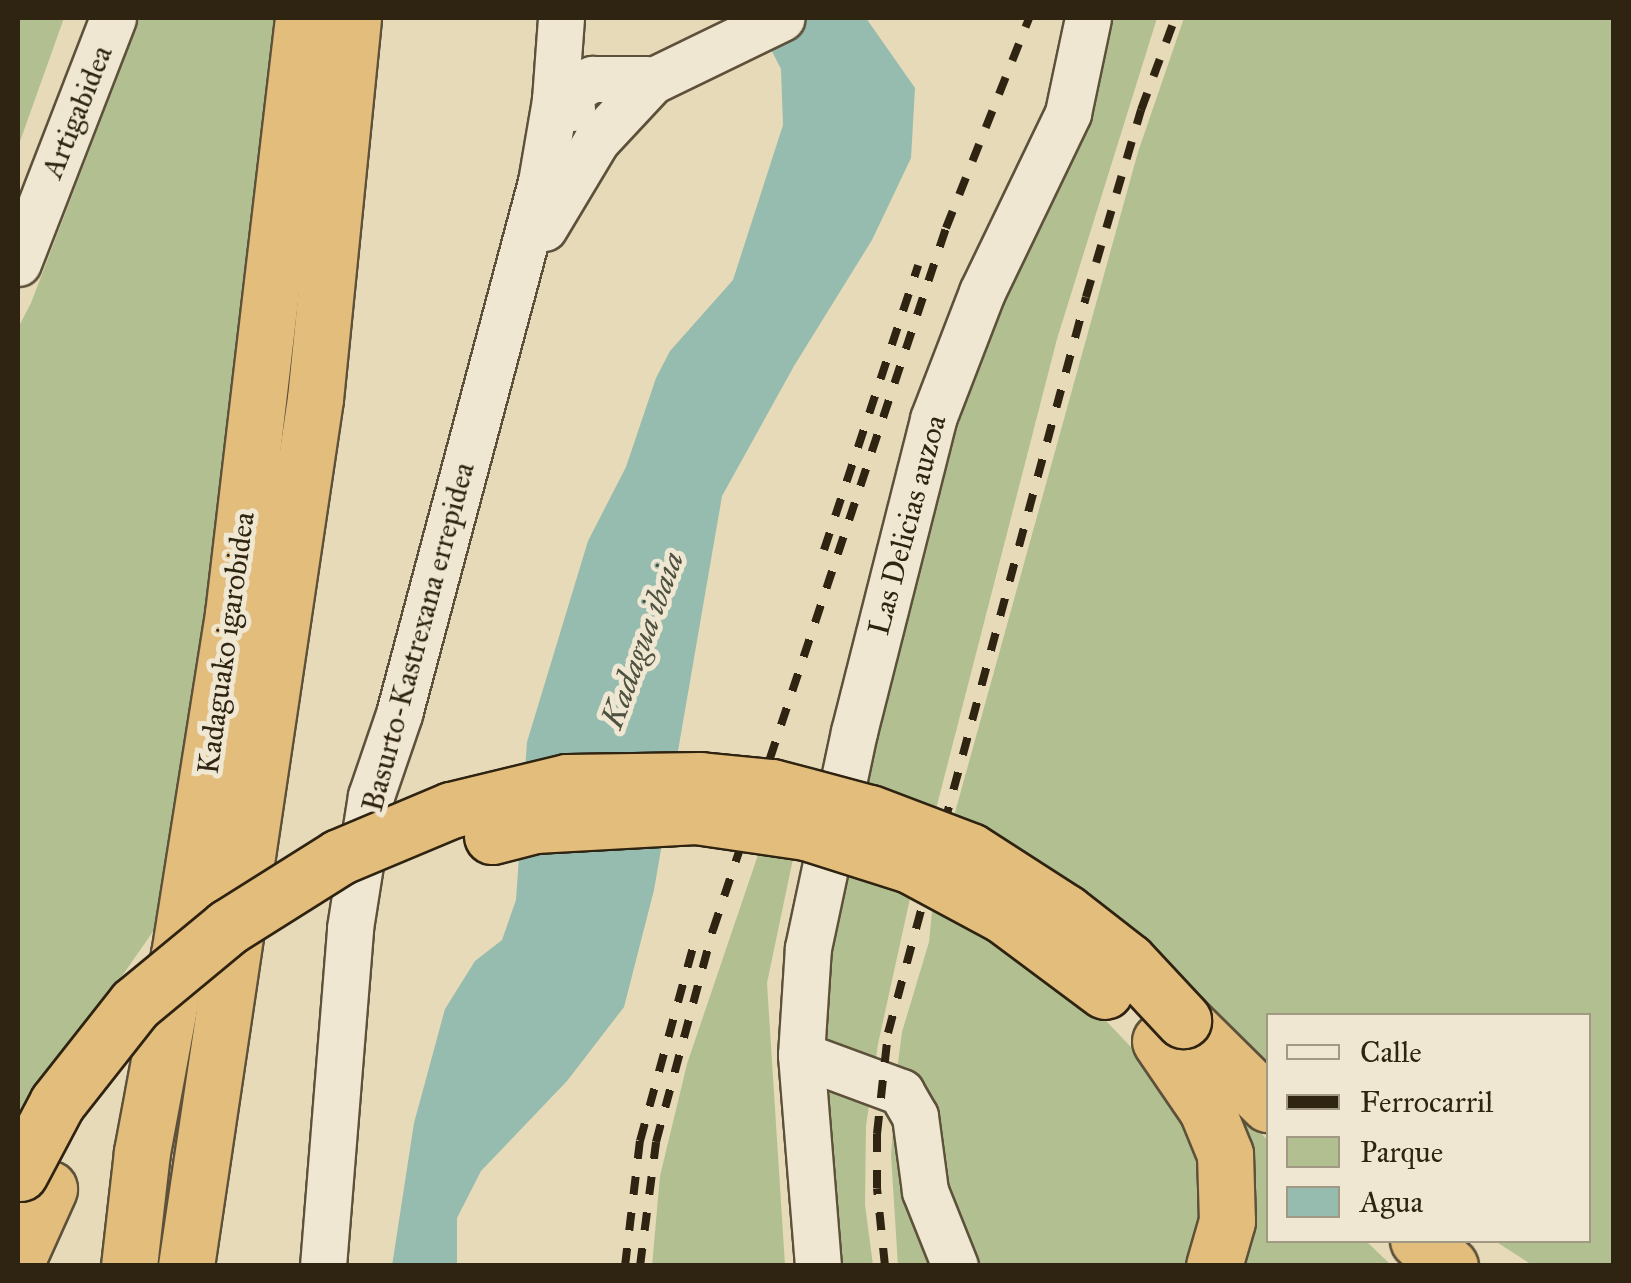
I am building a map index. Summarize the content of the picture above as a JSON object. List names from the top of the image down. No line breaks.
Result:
{"streets":{"highway":["Kadaguako igarobidea"],"street":["Artigabidea","Las Delicias auzoa","Basurto-Kastrexana errepidea"]},"water":["Kadagua ibaia"],"legend":["Calle","Ferrocarril","Parque","Agua"]}
